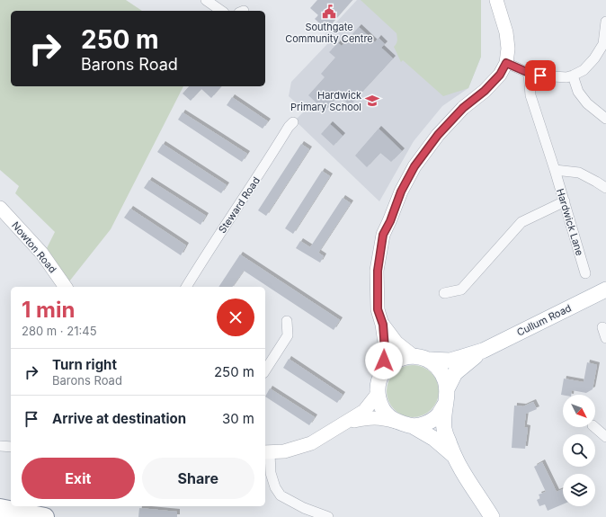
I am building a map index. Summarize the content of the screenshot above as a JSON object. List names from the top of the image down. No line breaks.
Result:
{"streets":{"main road":["Cullum Road"],"street":["Steward Road","Hardwick Lane","Nowton Road"]},"places":{"public building":["Southgate Community Centre"],"school or university":["Hardwick Primary School"]},"north":"bottom right","page":{"turn":["250 m","Barons Road"],"heading":["1 min","280 m · 21:45"],"list":[{"name":"Turn right","note":"Barons Road","value":"250 m"},{"name":"Arrive at destination","value":"30 m"}],"buttons":["Exit","Share"]}}
